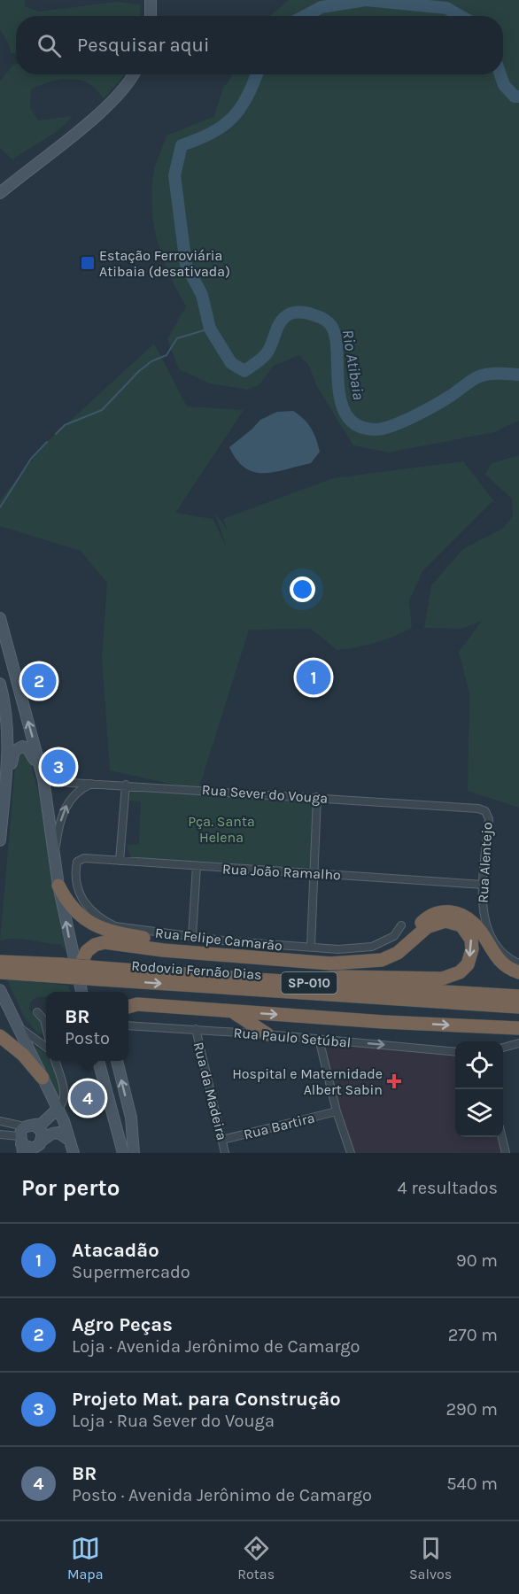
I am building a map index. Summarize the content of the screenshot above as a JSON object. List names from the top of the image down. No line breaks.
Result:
{"streets":{"highway":["Rodovia Fernão Dias","SP-010"],"street":["Rua Sever do Vouga","Rua Alentejo","Rua João Ramalho","Rua Felipe Camarão","Rua Paulo Setúbal","Rua da Madeira","Rua Bartira"]},"crossings":[["Rua Sever do Vouga","Rua Alentejo"],["Rua Alentejo","Rua João Ramalho"],["Rua João Ramalho","Rua Felipe Camarão"],["Rua Paulo Setúbal","Rua da Madeira"],["Rua da Madeira","Rua Bartira"]],"one_way":["Rua Paulo Setúbal"],"water":["Rio Atibaia"],"parks":["Pça. Santa Helena"],"places":{"transit":["Estação Ferroviária Atibaia (desativada)"],"health":["Hospital e Maternidade Albert Sabin"]},"page":{"search":"Pesquisar aqui","pins":["1","2","3","4"],"popup":["BR","Posto"],"heading":["Por perto","4 resultados"],"list":[{"mark":"1","name":"Atacadão","note":"Supermercado","value":"90 m"},{"mark":"2","name":"Agro Peças","note":"Loja · Avenida Jerônimo de Camargo","value":"270 m"},{"mark":"3","name":"Projeto Mat. para Construção","note":"Loja · Rua Sever do Vouga","value":"290 m"},{"mark":"4","name":"BR","note":"Posto · Avenida Jerônimo de Camargo","value":"540 m"}],"nav":["Mapa","Rotas","Salvos"]}}
